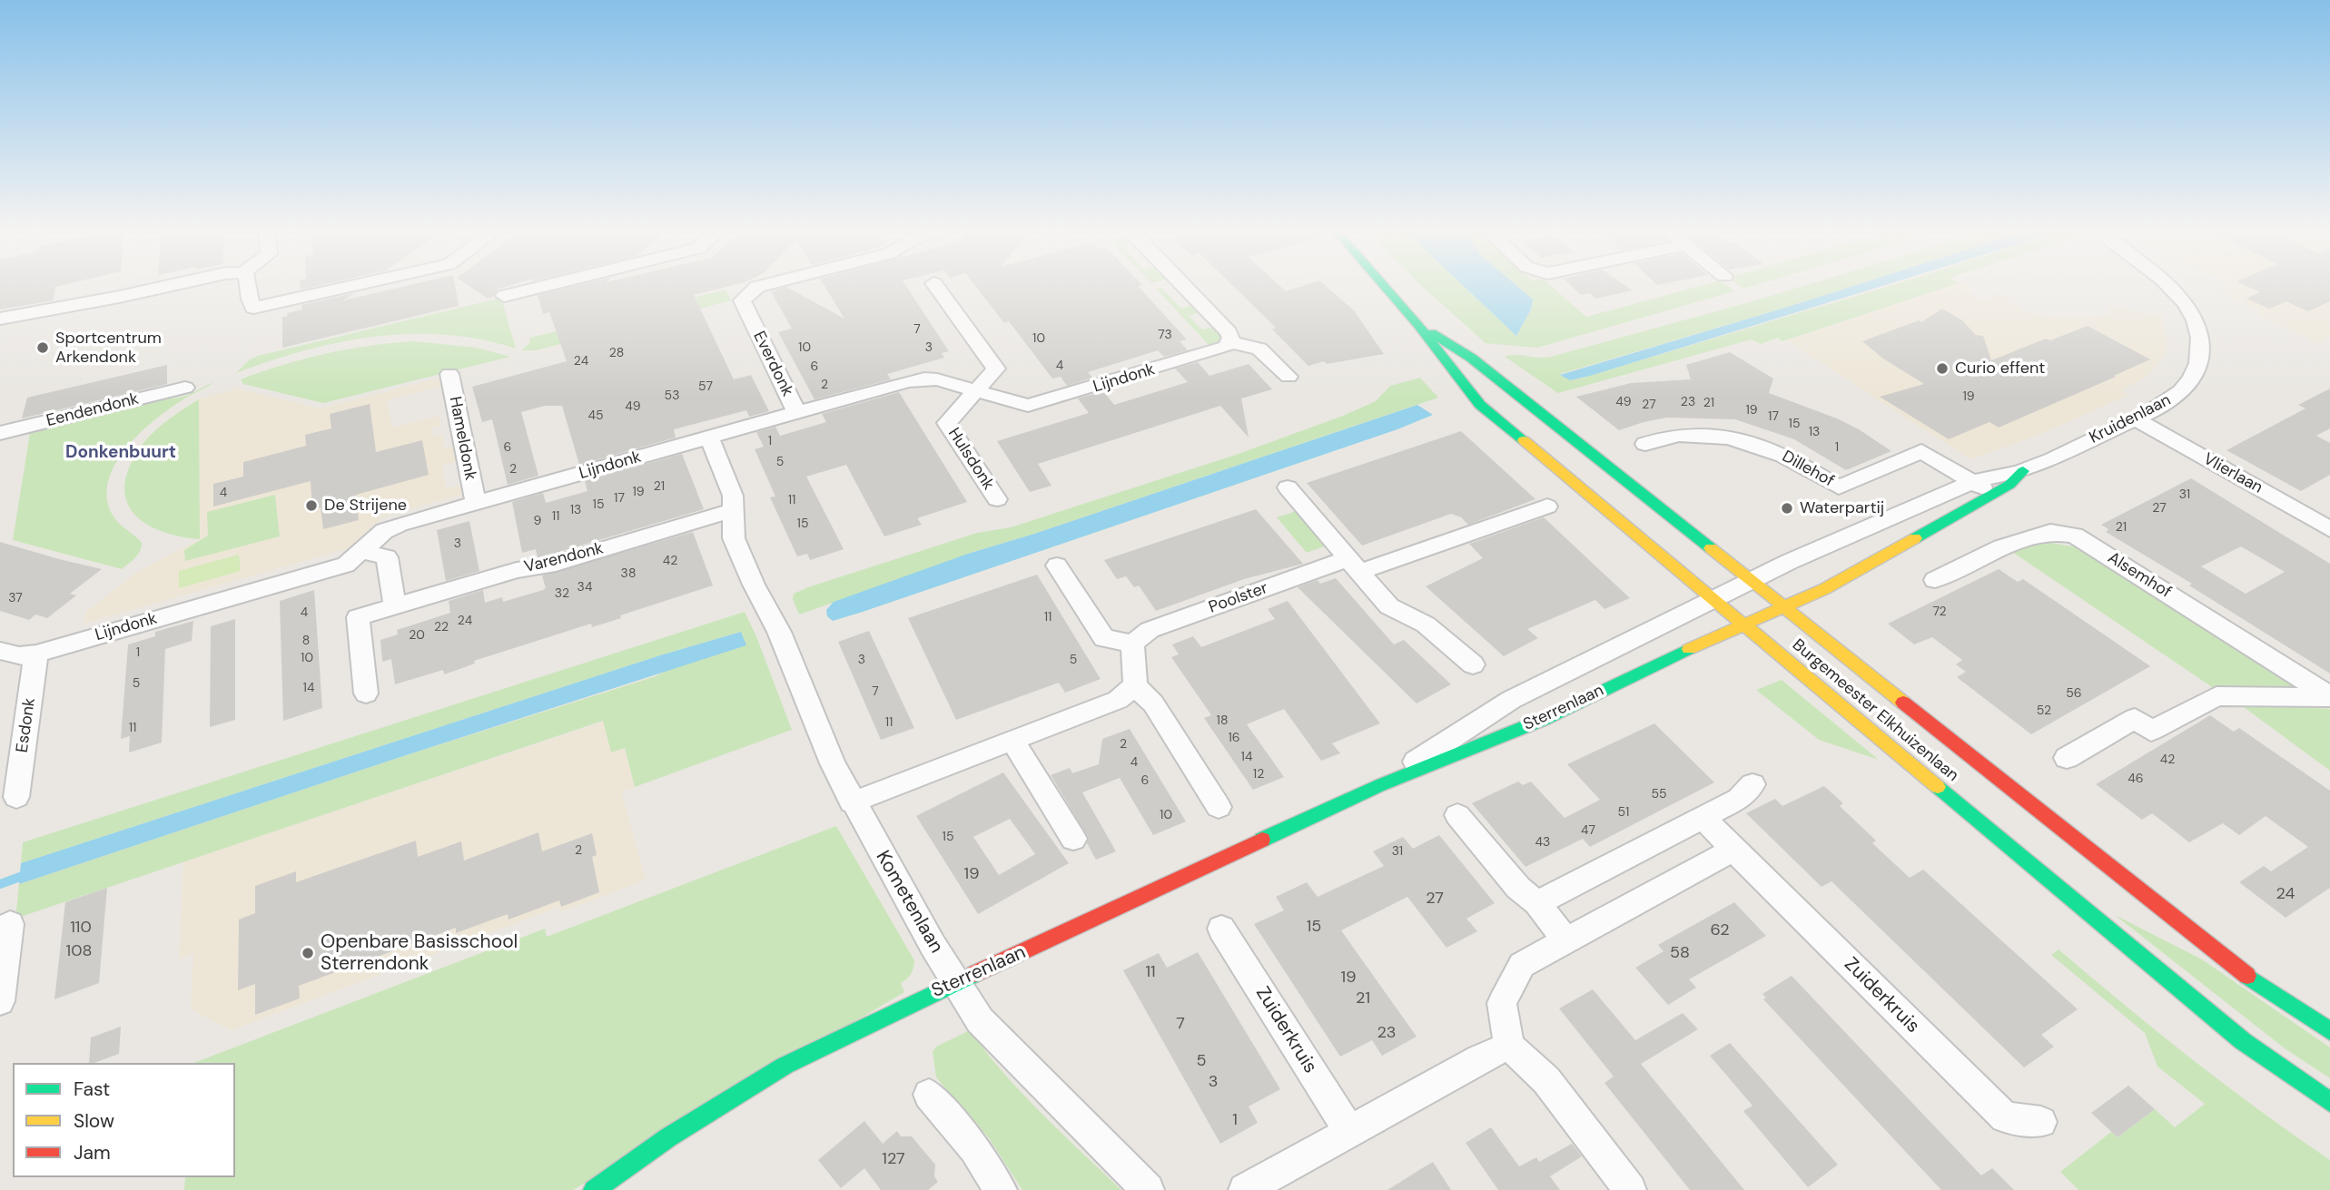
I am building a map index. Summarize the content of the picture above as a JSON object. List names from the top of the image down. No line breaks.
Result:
{"streets":{"street":["Everdonk","Lijndonk","Eendendonk","Kruidenlaan","Hameldonk","Hulsdonk","Dillehof","Vlierlaan","Varendonk","Alsemhof","Poolster","Sterrenlaan","Burgemeester Elkhuizenlaan","Esdonk","Kometenlaan","Zuiderkruis"]},"crossings":[["Everdonk","Lijndonk"],["Lijndonk","Hameldonk"],["Lijndonk","Hulsdonk"],["Lijndonk","Esdonk"],["Lijndonk","Kometenlaan"],["Kruidenlaan","Dillehof"],["Kruidenlaan","Vlierlaan"],["Kruidenlaan","Sterrenlaan"],["Kruidenlaan","Burgemeester Elkhuizenlaan"],["Varendonk","Kometenlaan"],["Sterrenlaan","Burgemeester Elkhuizenlaan"],["Sterrenlaan","Kometenlaan"]],"districts":["Donkenbuurt"],"places":["Sportcentrum Arkendonk","Curio effent","De Strijene","Waterpartij","Openbare Basisschool Sterrendonk"],"house_numbers":["7","73","10","10","3","28","24","4","6","2","57","53","19","49","23","21","27","49","19","45","17","15","13","1","6","1","5","2","21","19","4","31","17","11","15","27","13","11","9","15","21","3","42","38","34","32","37","72","4","11","24","22","20","8","1","10","3","5","5","14","7","56","52","18","11","11","16","2","14","42","4","12","46","6","55","51","10","47","15","43","2","31","19","24","27","15","110","62","108","58","11","19","21","7","23","5","3","1","127"],"legend":["Fast","Slow","Jam"]}
